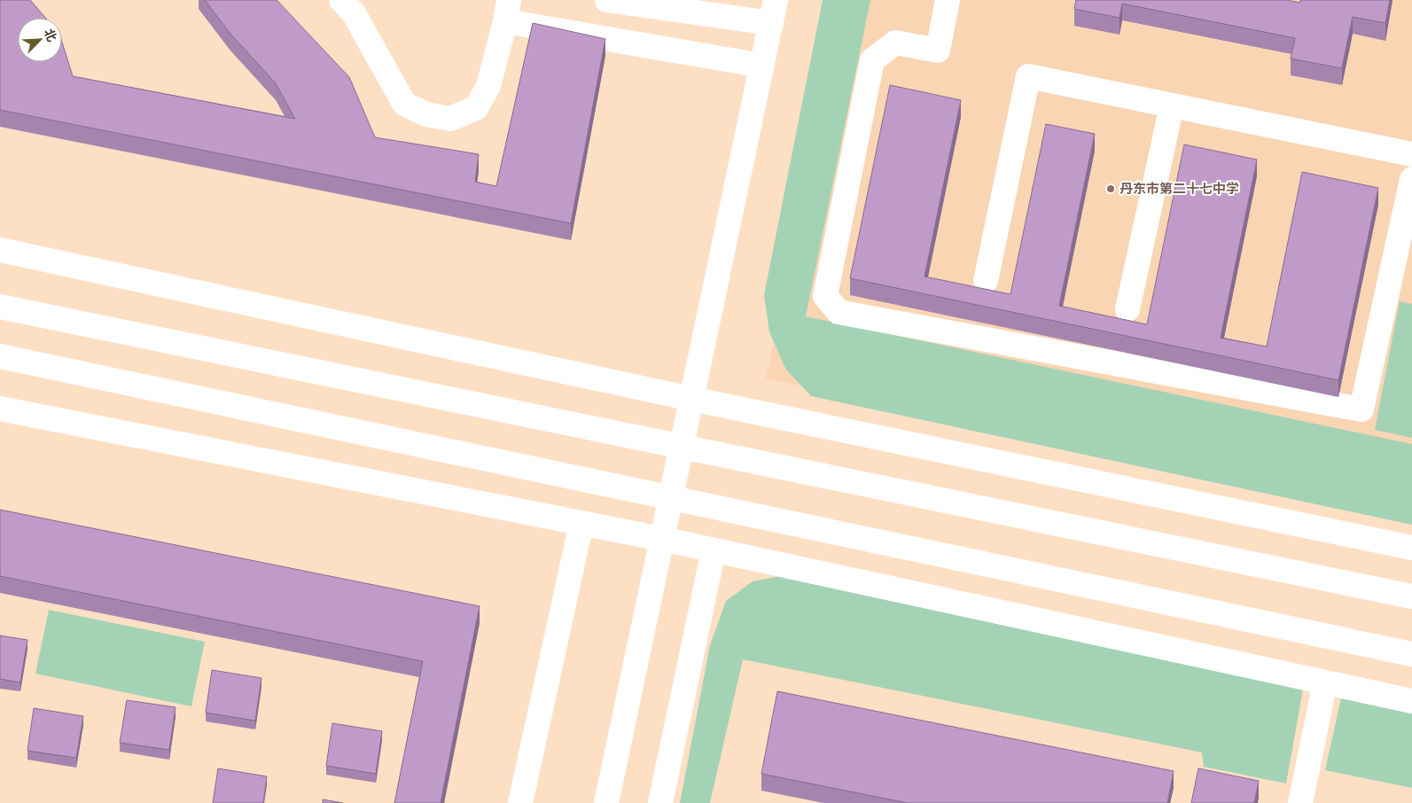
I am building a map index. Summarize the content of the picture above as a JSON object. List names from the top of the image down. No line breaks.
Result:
{"places":["丹东市第二十七中学"],"north":"top right"}
